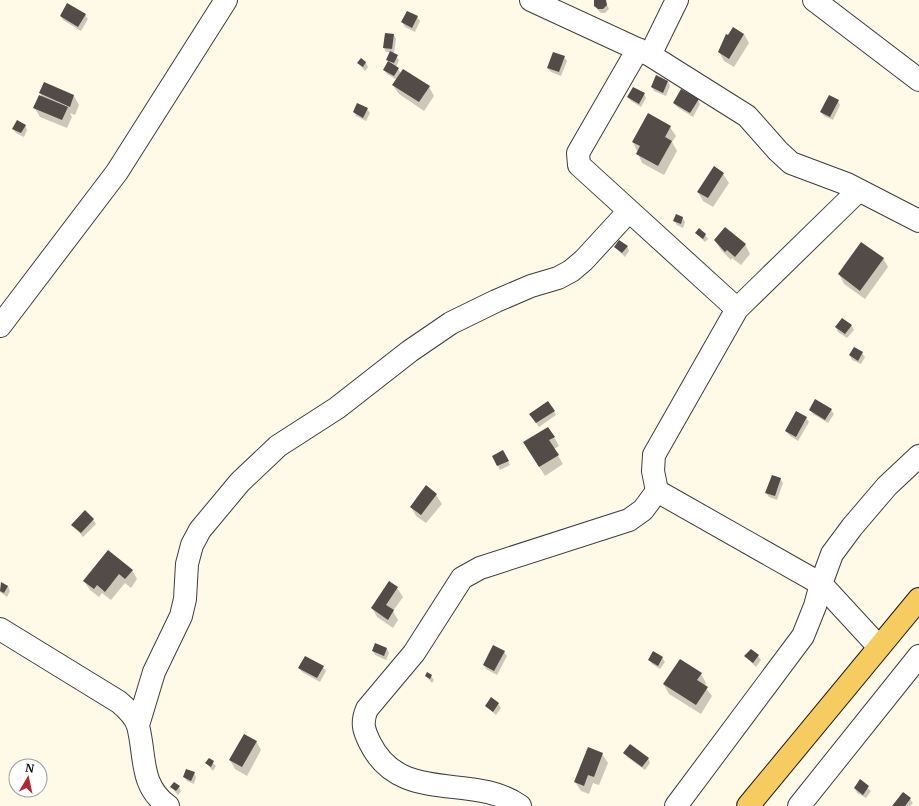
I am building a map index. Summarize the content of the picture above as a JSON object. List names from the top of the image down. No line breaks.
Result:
{"north":"top"}
